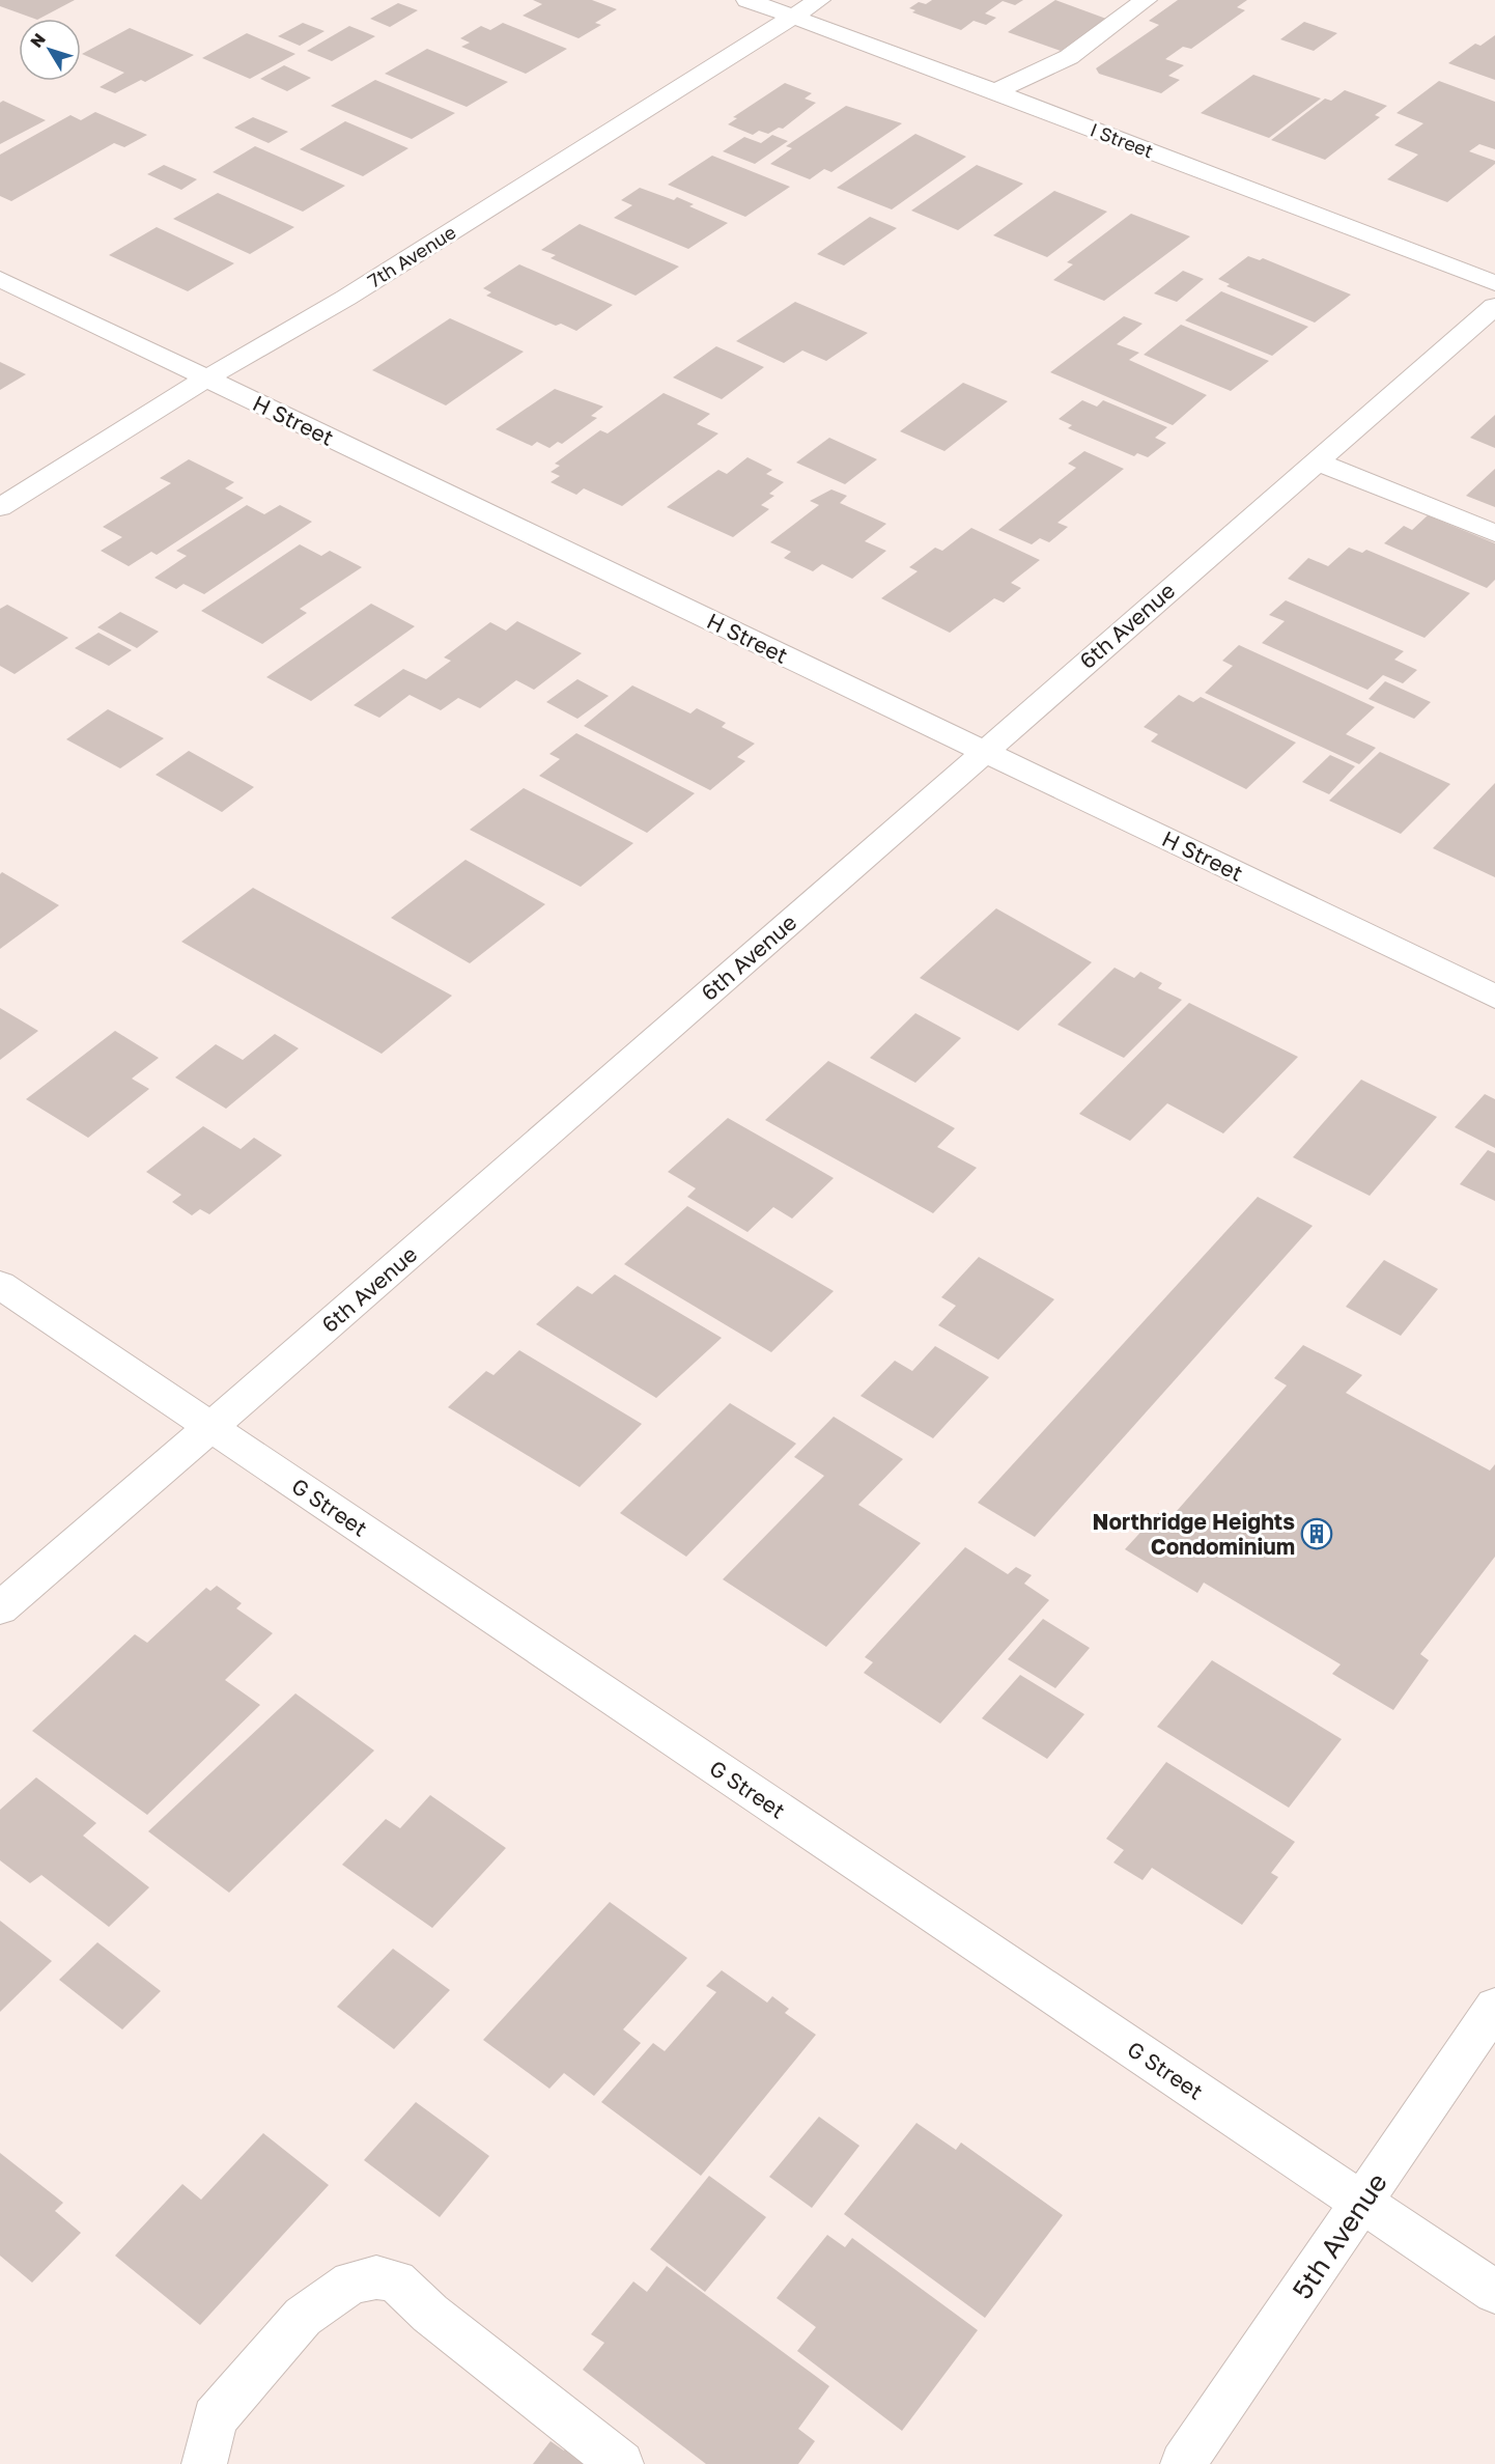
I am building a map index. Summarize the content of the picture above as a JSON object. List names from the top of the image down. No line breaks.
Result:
{"streets":{"street":["I Street","7th Avenue","H Street","6th Avenue","G Street","5th Avenue"]},"crossings":[["I Street","7th Avenue"],["7th Avenue","H Street"],["H Street","6th Avenue"],["6th Avenue","G Street"],["G Street","5th Avenue"]],"places":{"building":["Northridge Heights Condominium"]},"north":"top left"}
